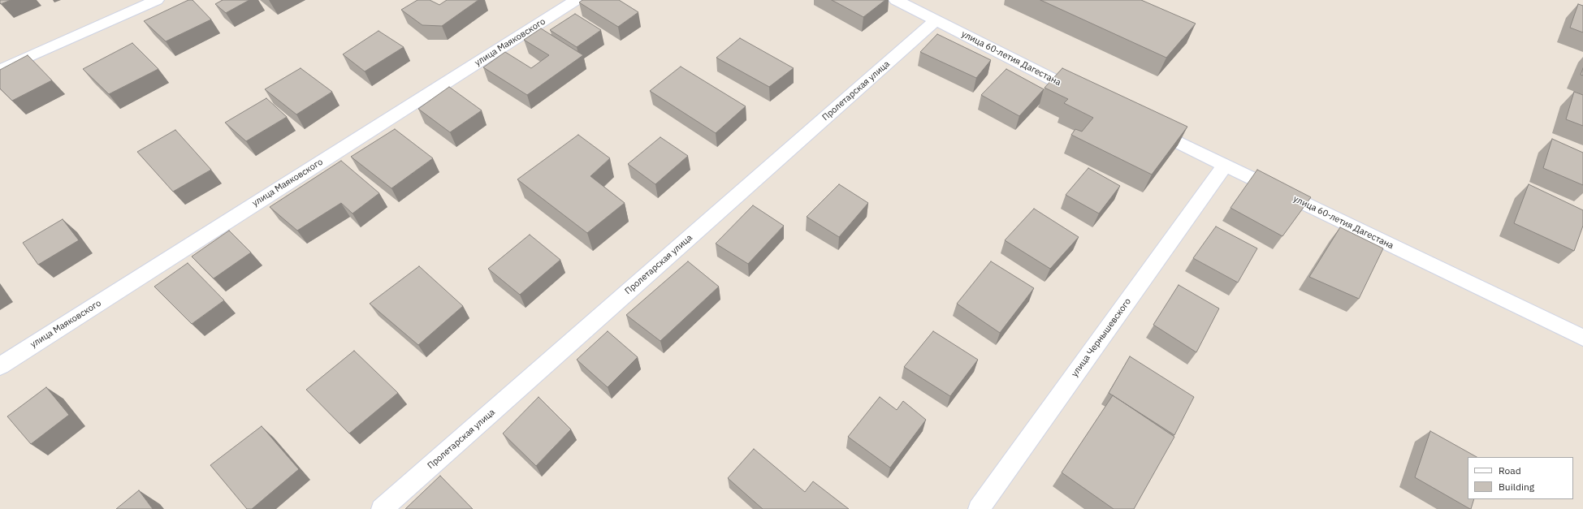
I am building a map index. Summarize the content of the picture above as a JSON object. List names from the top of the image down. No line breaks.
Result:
{"streets":{"street":["улица Маяковского","улица 60-летия Дагестана","Пролетарская улица","улица Чернышевского"]},"crossings":[["улица 60-летия Дагестана","Пролетарская улица"],["улица 60-летия Дагестана","улица Чернышевского"]],"legend":["Road","Building"]}
